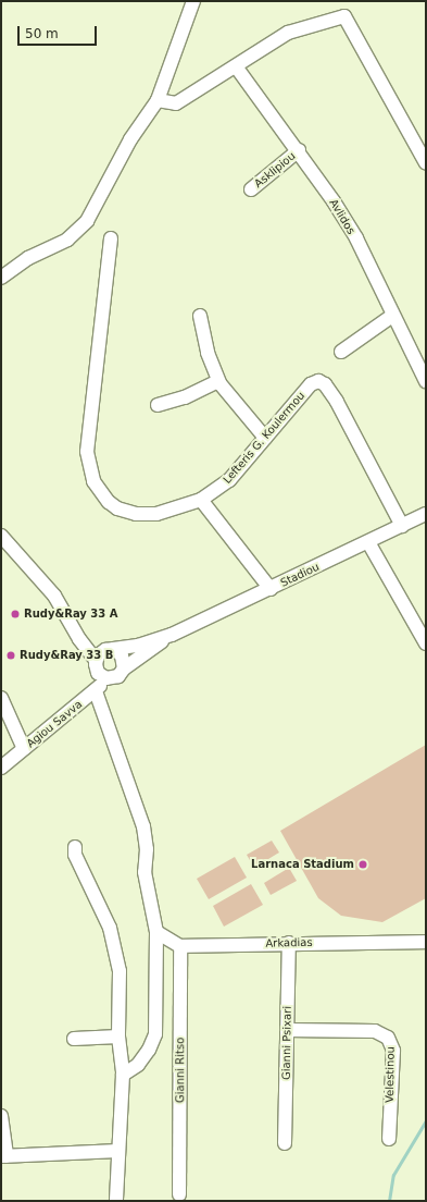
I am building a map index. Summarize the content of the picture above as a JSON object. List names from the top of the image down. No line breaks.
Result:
{"streets":{"street":["Asklipiou","Avlidos","Lefteris G. Koulermou","Stadiou","Agiou Savva","Arkadias","Gianni Psixari","Gianni Ritso","Velestinou"]},"crossings":[["Asklipiou","Avlidos"],["Lefteris G. Koulermou","Stadiou"],["Stadiou","Agiou Savva"],["Arkadias","Gianni Psixari"],["Arkadias","Gianni Ritso"],["Gianni Psixari","Velestinou"]],"places":["Rudy&Ray 33 A","Rudy&Ray 33 B","Larnaca Stadium"],"scale_bar":"50 m"}
